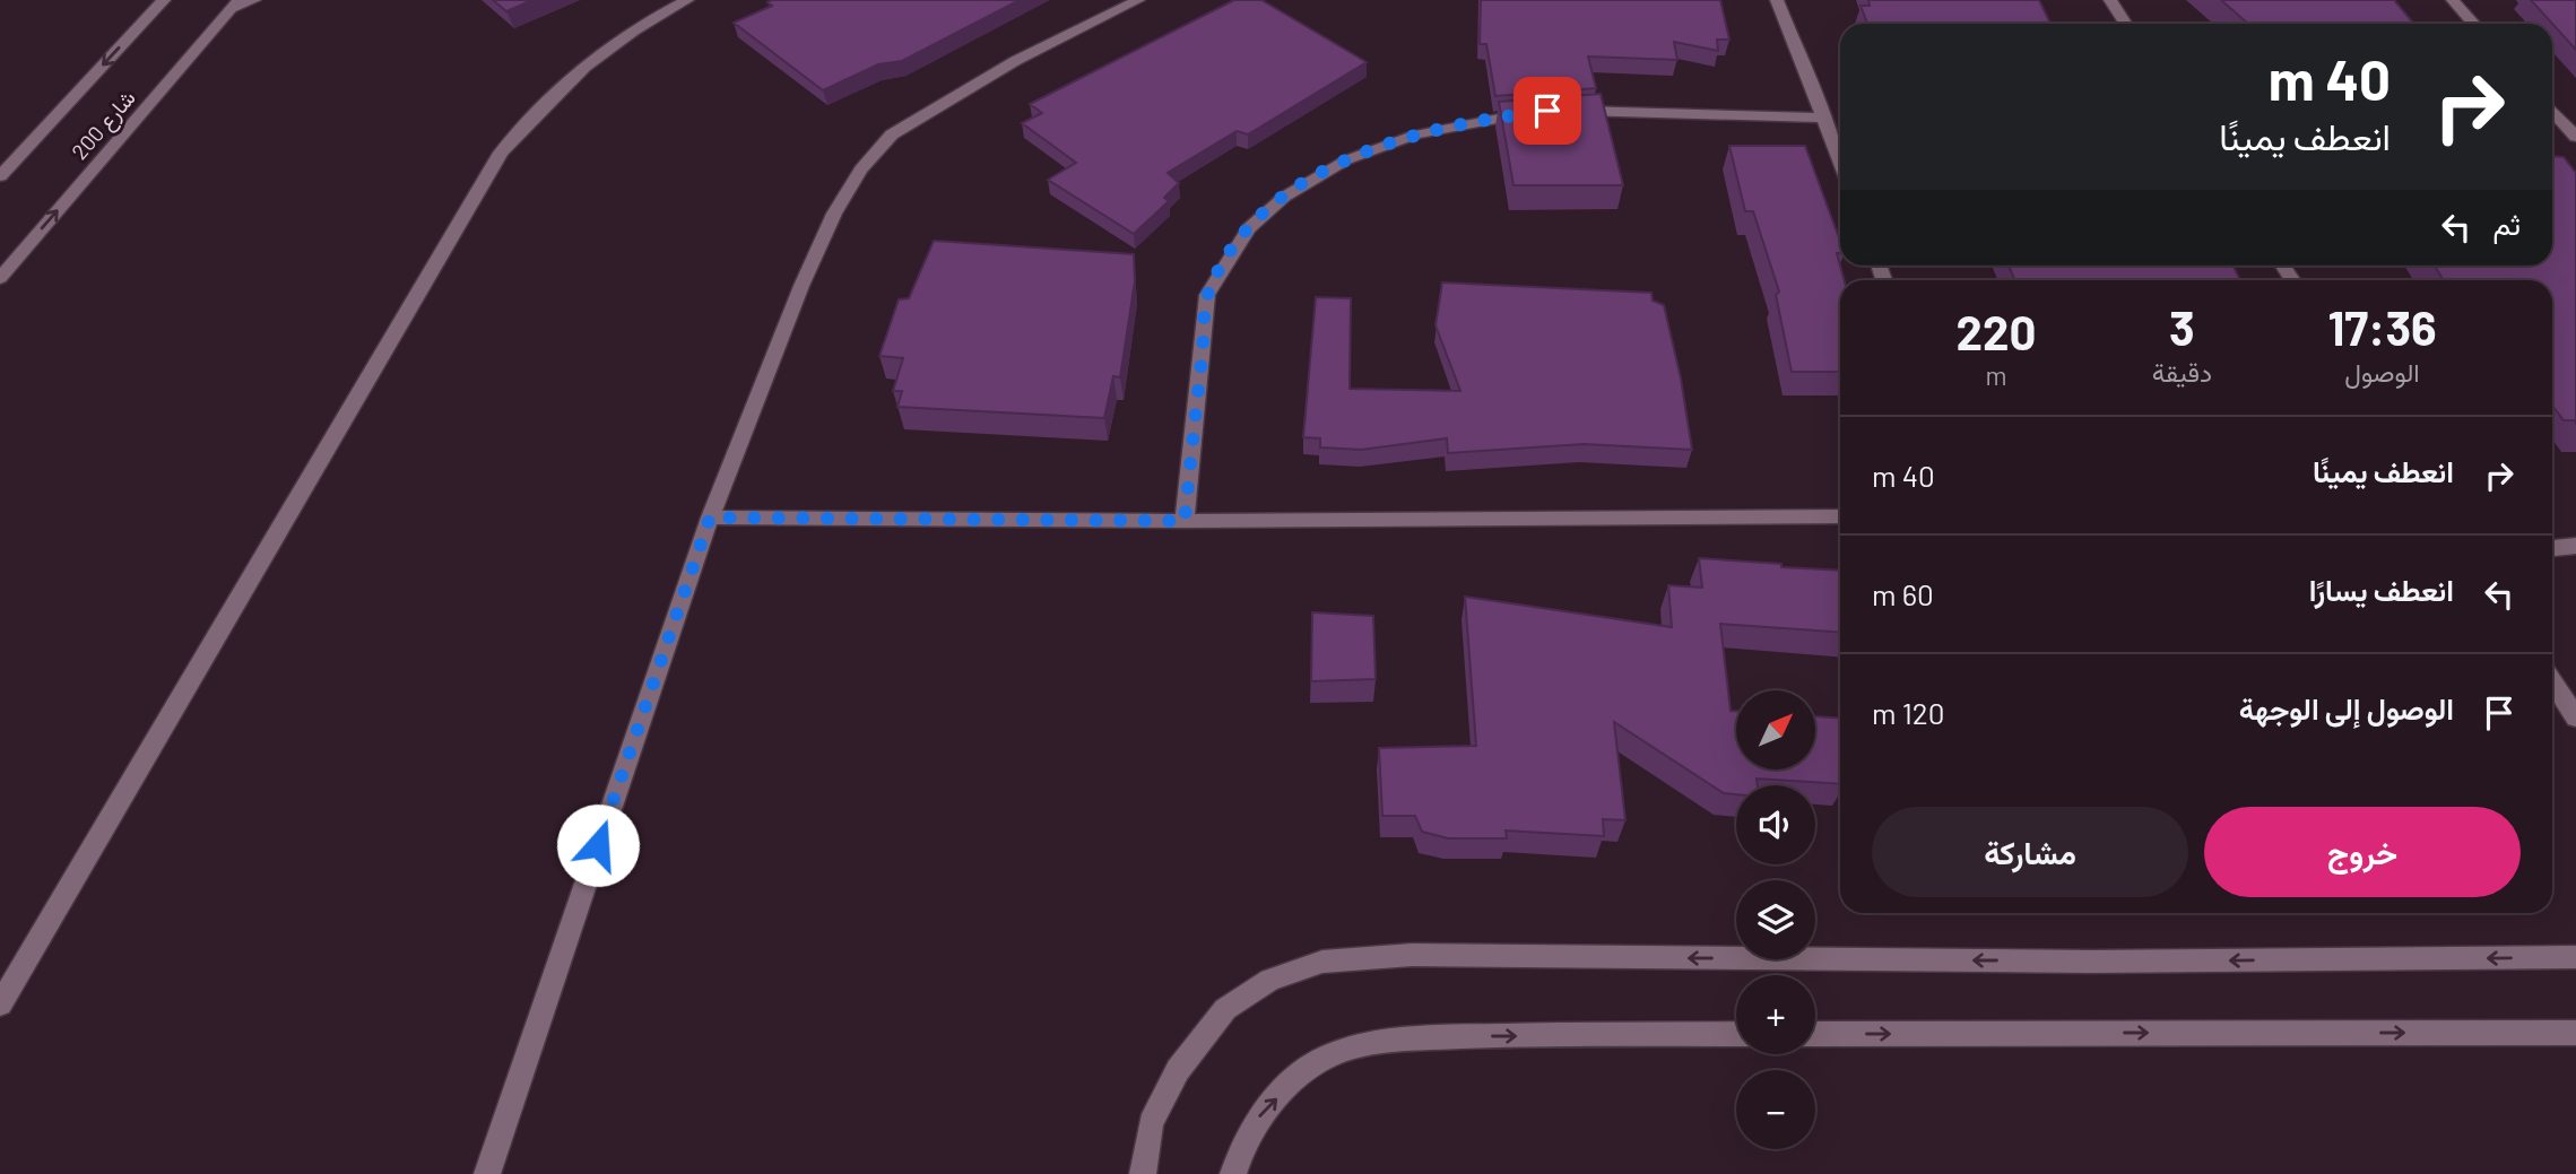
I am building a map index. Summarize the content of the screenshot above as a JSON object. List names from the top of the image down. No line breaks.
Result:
{"streets":{"street":["شارع 200"]},"north":"top right","page":{"turn":["40 m","انعطف يمينًا"],"then":"ثم","eta":["17:36","الوصول","3","دقيقة","220","m"],"list":[{"name":"انعطف يمينًا","value":"40 m"},{"name":"انعطف يسارًا","value":"60 m"},{"name":"الوصول إلى الوجهة","value":"120 m"}],"map_buttons":["+","−"],"buttons":["خروج","مشاركة"]}}
